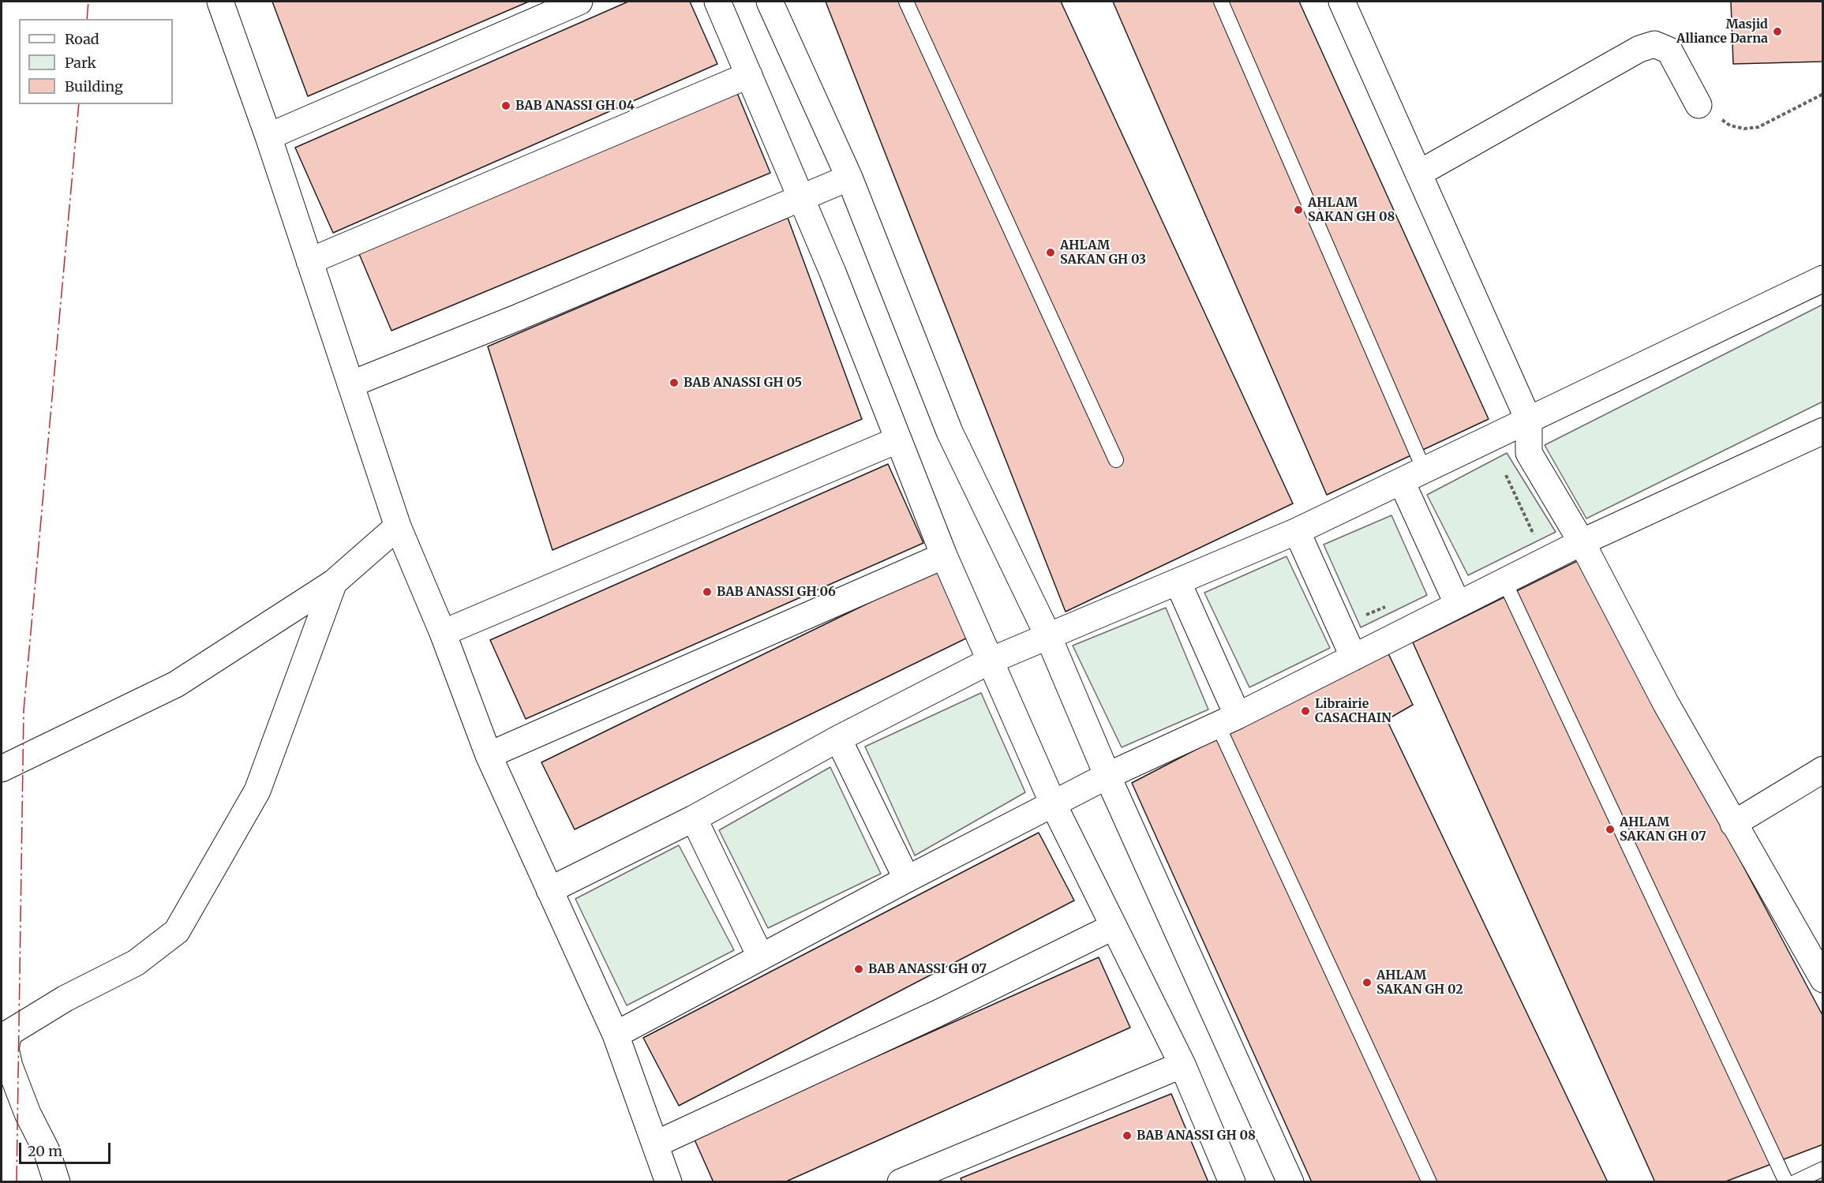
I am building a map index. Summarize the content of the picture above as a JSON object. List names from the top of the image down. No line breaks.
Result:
{"places":["Masjid Alliance Darna","BAB ANASSI GH 04","AHLAM SAKAN GH 08","AHLAM SAKAN GH 03","BAB ANASSI GH 05","BAB ANASSI GH 06","Librairie CASACHAIN","AHLAM SAKAN GH 07","BAB ANASSI GH 07","AHLAM SAKAN GH 02","BAB ANASSI GH 08"],"legend":["Road","Park","Building"],"scale_bar":"20 m"}
